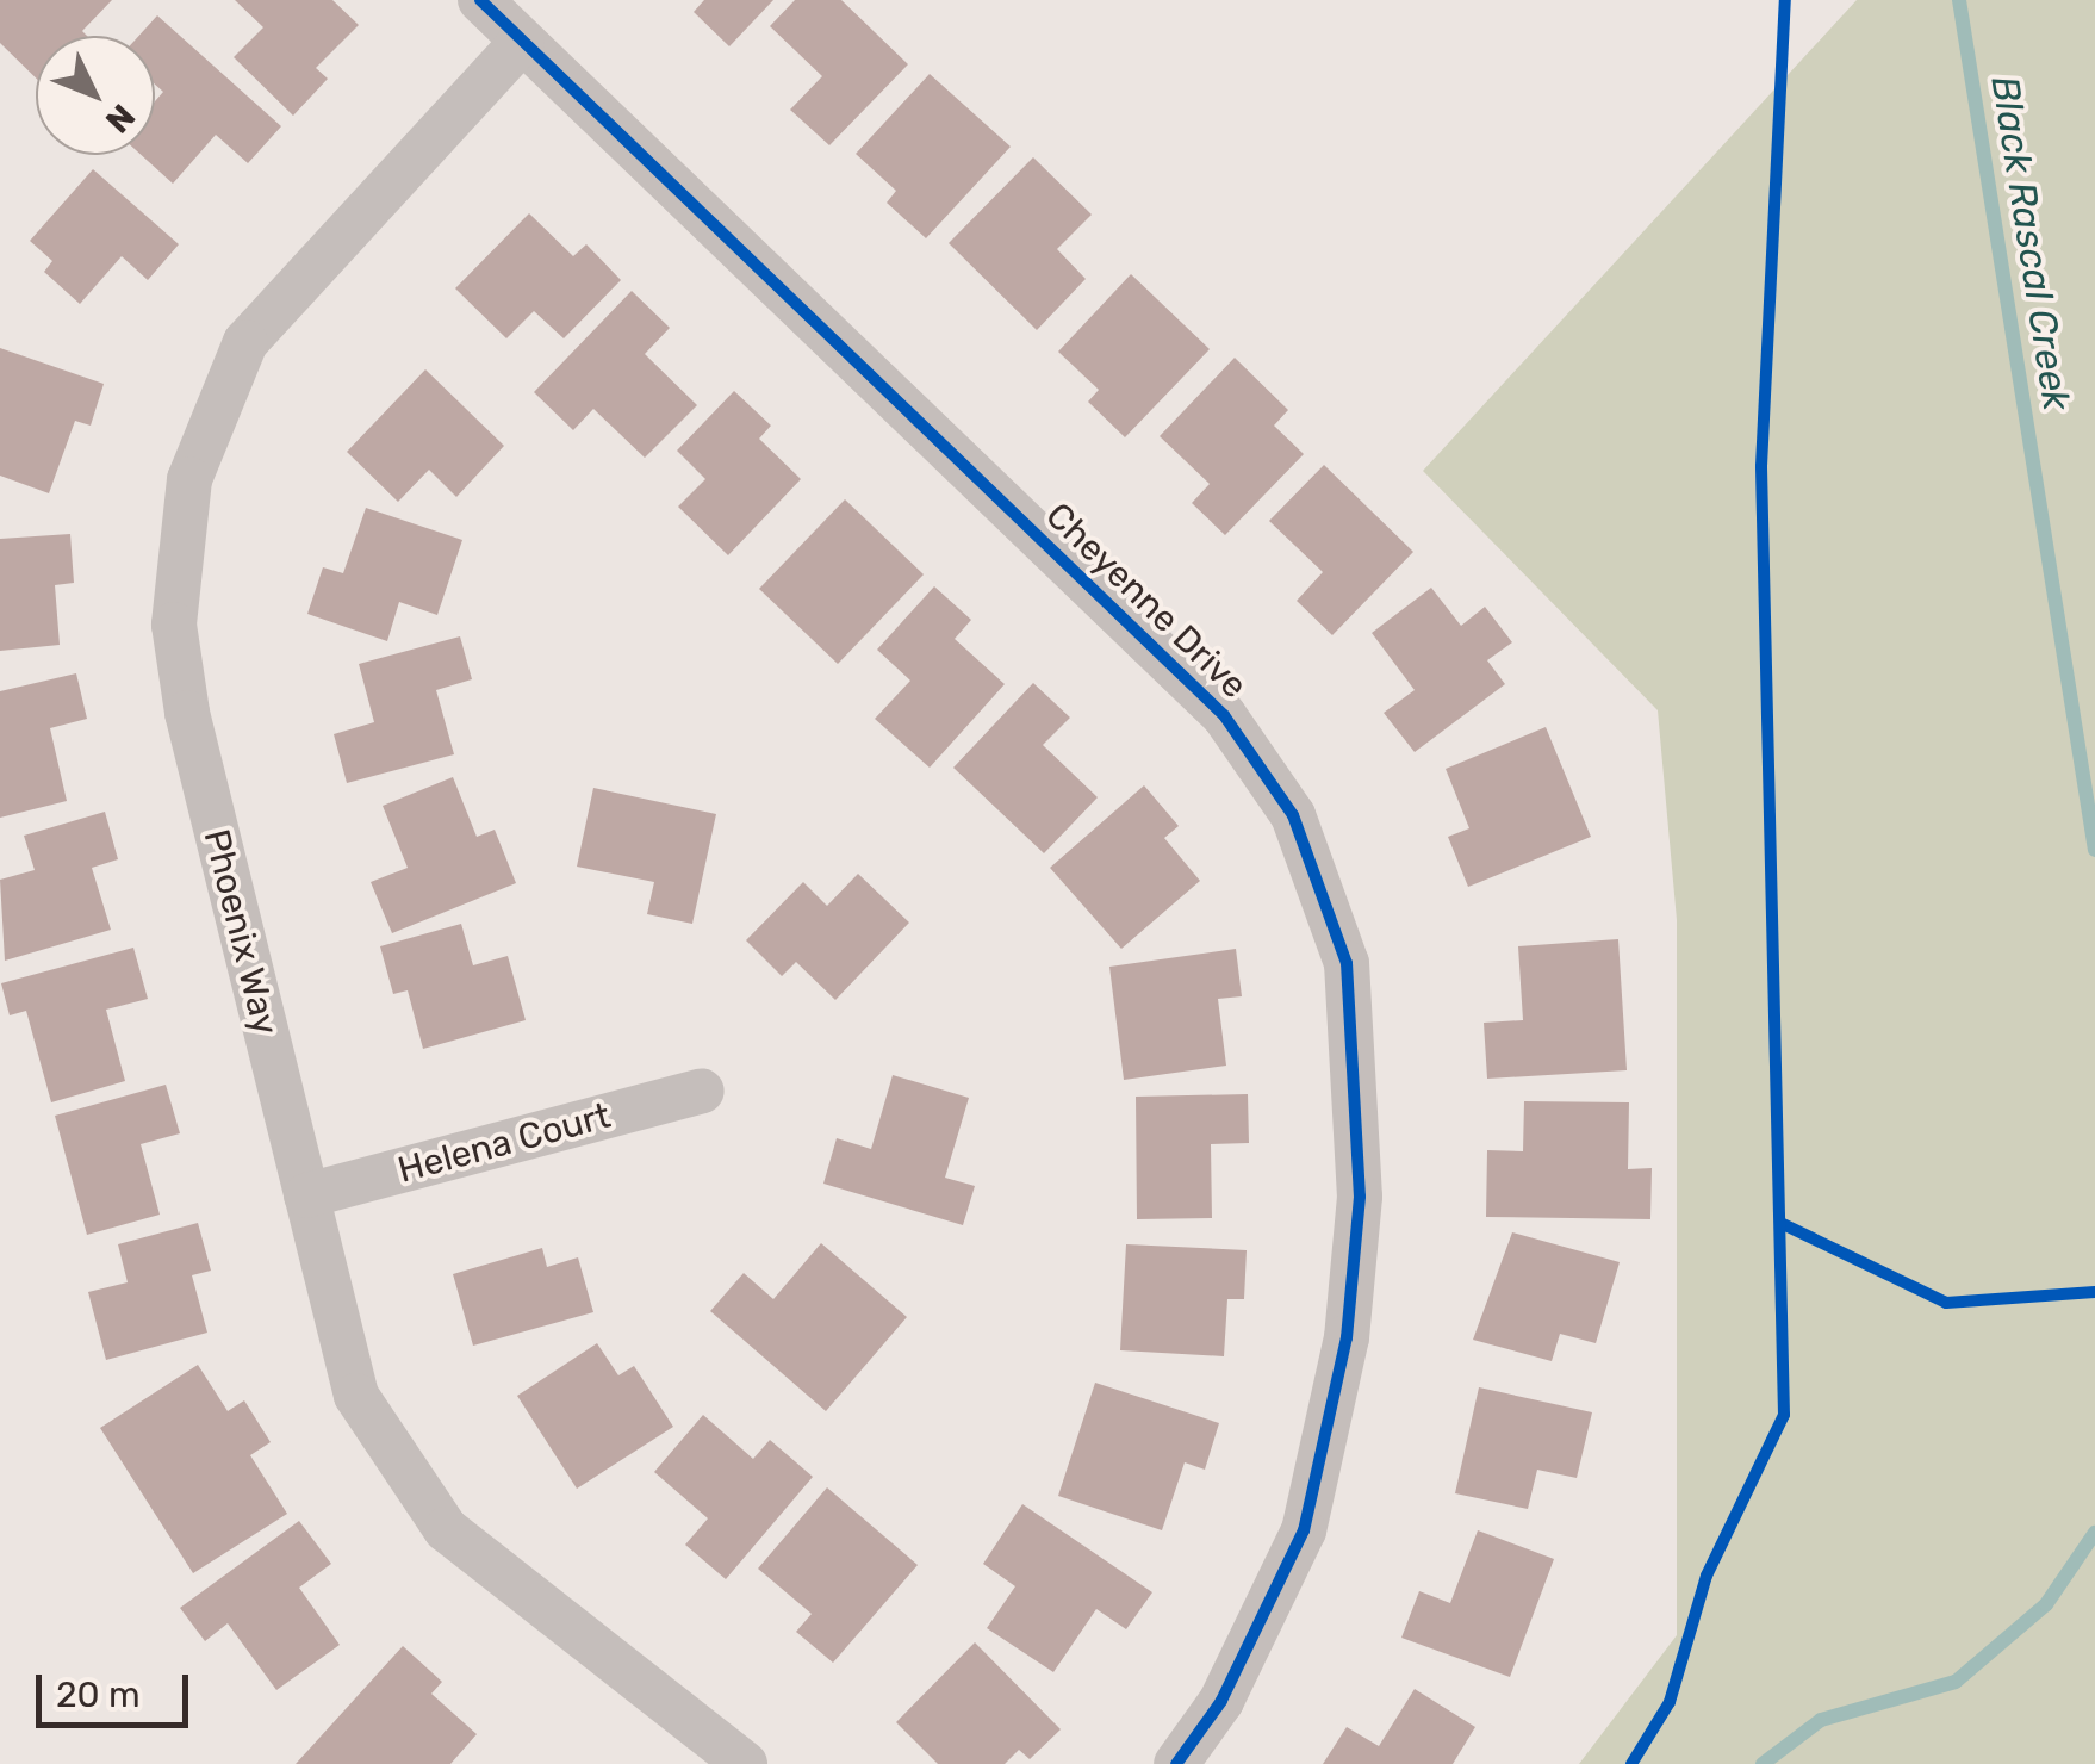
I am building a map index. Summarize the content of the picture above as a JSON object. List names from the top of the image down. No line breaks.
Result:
{"streets":{"street":["Cheyenne Drive","Phoenix Way","Helena Court"]},"crossings":[["Cheyenne Drive","Phoenix Way"],["Phoenix Way","Helena Court"]],"water":["Black Rascal Creek"],"scale_bar":"20 m","north":"bottom right"}
